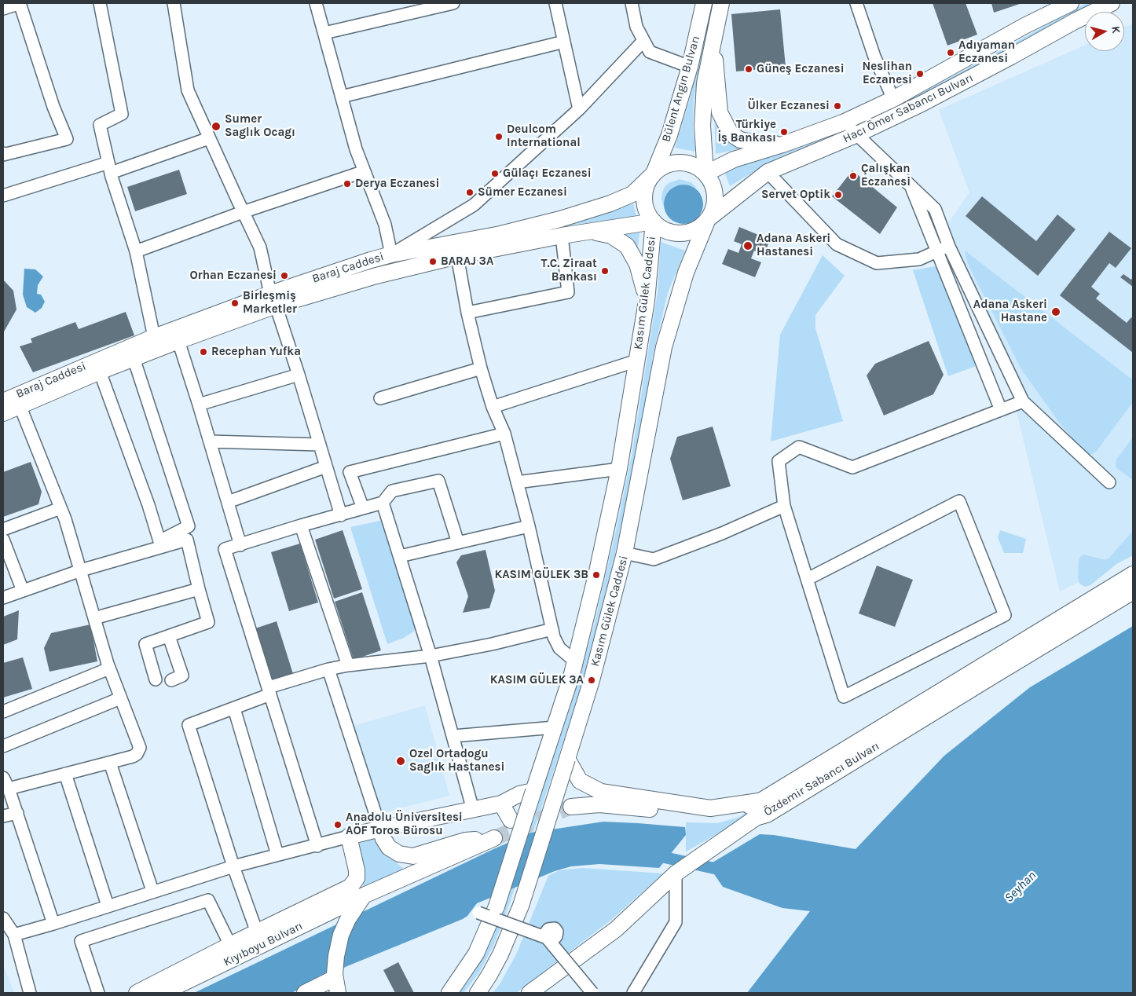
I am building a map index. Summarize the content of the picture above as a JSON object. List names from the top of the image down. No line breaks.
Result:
{"streets":{"main road":["Bülent Angın Bulvarı","Hacı Ömer Sabancı Bulvarı","Baraj Caddesi","Kasım Gülek Caddesi","Özdemir Sabancı Bulvarı","Kıyıboyu Bulvarı"]},"crossings":[["Bülent Angın Bulvarı","Hacı Ömer Sabancı Bulvarı"],["Bülent Angın Bulvarı","Baraj Caddesi"],["Bülent Angın Bulvarı","Kasım Gülek Caddesi"],["Hacı Ömer Sabancı Bulvarı","Baraj Caddesi"],["Hacı Ömer Sabancı Bulvarı","Kasım Gülek Caddesi"],["Baraj Caddesi","Kasım Gülek Caddesi"]],"water":["Seyhan"],"places":["Adıyaman Eczanesi","Güneş Eczanesi","Neslihan Eczanesi","Ülker Eczanesi","Sumer Saglık Ocagı","Türkiye İş Bankası","Deulcom International","Gülaçı Eczanesi","Çalışkan Eczanesi","Derya Eczanesi","Sümer Eczanesi","Servet Optik","Adana Askeri Hastanesi","BARAJ 3A","T.C. Ziraat Bankası","Orhan Eczanesi","Birleşmiş Marketler","Adana Askeri Hastane","Recephan Yufka","KASIM GÜLEK 3B","KASIM GÜLEK 3A","Ozel Ortadogu Saglık Hastanesi","Anadolu Üniversitesi AÖF Toros Bürosu"],"north":"right"}
